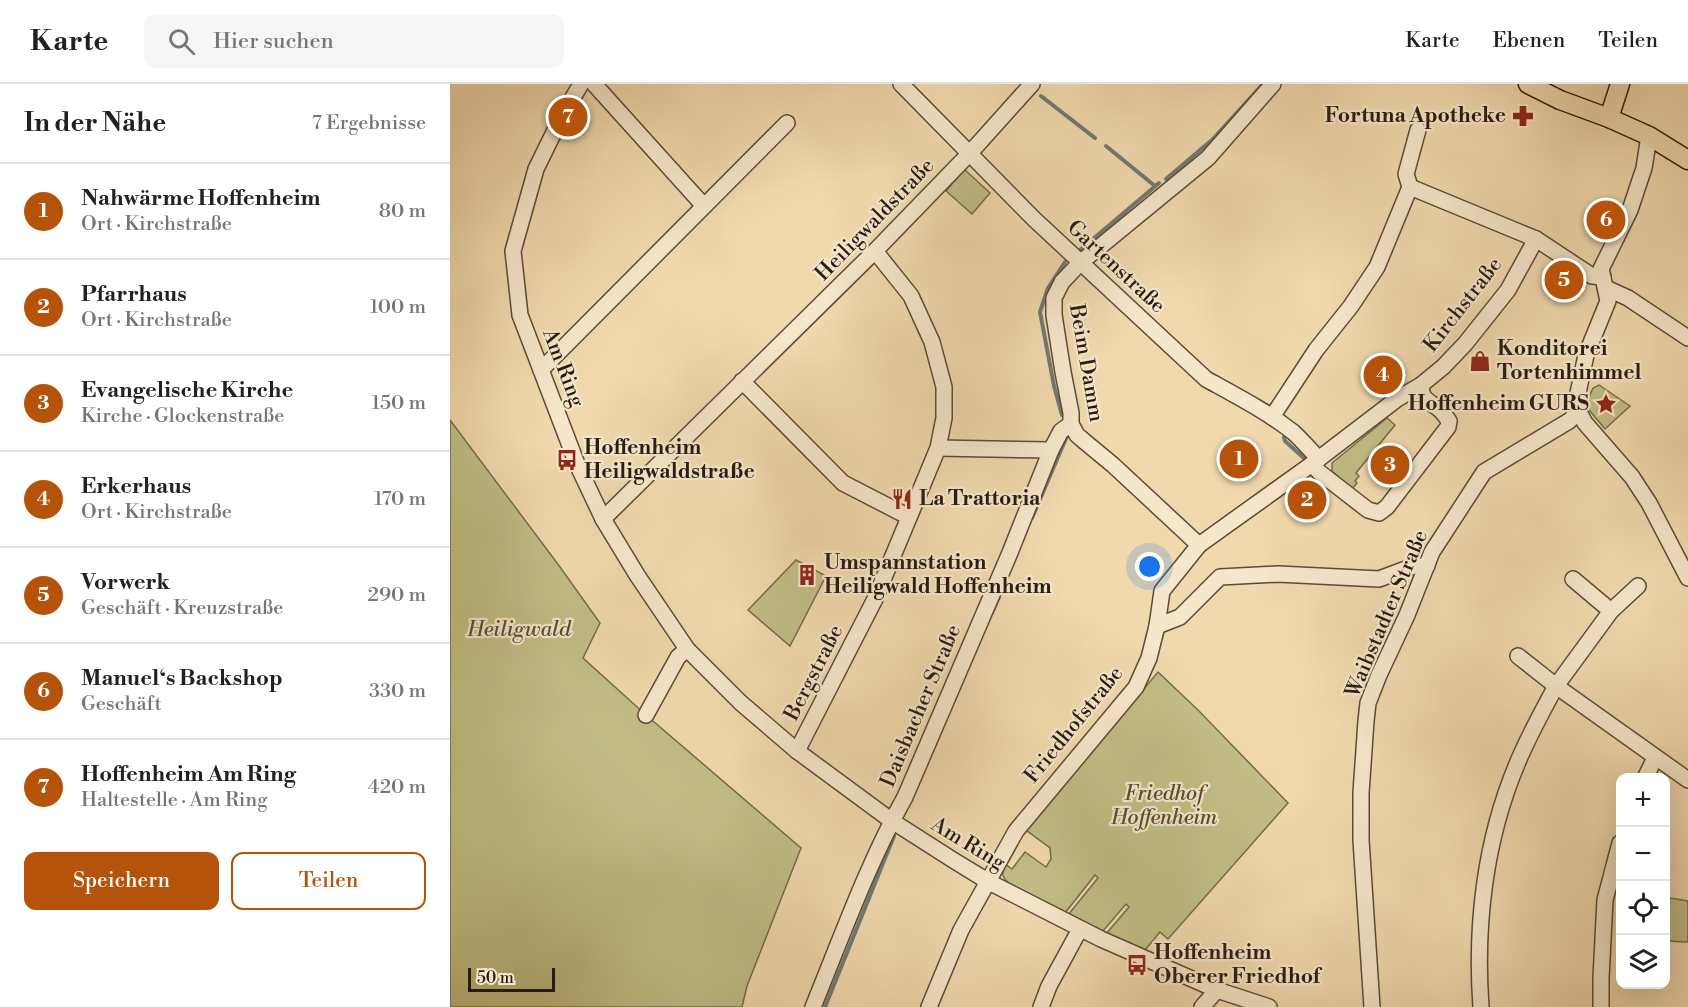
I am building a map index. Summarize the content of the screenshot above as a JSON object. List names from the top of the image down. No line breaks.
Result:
{"streets":{"street":["Heiligwaldstraße","Gartenstraße","Kirchstraße","Beim Damm","Am Ring","Waibstadter Straße","Bergstraße","Daisbacher Straße","Friedhofstraße"]},"crossings":[["Heiligwaldstraße","Gartenstraße"],["Heiligwaldstraße","Am Ring"],["Heiligwaldstraße","Bergstraße"],["Gartenstraße","Kirchstraße"],["Gartenstraße","Beim Damm"],["Kirchstraße","Beim Damm"],["Kirchstraße","Friedhofstraße"],["Beim Damm","Daisbacher Straße"],["Am Ring","Bergstraße"],["Am Ring","Daisbacher Straße"],["Am Ring","Friedhofstraße"]],"parks":["Heiligwald","Friedhof Hoffenheim"],"places":{"pharmacy":["Fortuna Apotheke"],"shop":["Konditorei Tortenhimmel"],"place":["Hoffenheim GURS"],"bus stop":["Hoffenheim Heiligwaldstraße","Hoffenheim Oberer Friedhof"],"restaurant":["La Trattoria"],"building":["Umspannstation Heiligwald Hoffenheim"]},"scale_bar":"50 m","page":{"header":"Karte","search":"Hier suchen","nav":["Karte","Ebenen","Teilen"],"heading":["In der Nähe","7 Ergebnisse"],"pins":["7","6","5","4","1","3","2"],"list":[{"mark":"1","name":"Nahwärme Hoffenheim","note":"Ort · Kirchstraße","value":"80 m"},{"mark":"2","name":"Pfarrhaus","note":"Ort · Kirchstraße","value":"100 m"},{"mark":"3","name":"Evangelische Kirche","note":"Kirche · Glockenstraße","value":"150 m"},{"mark":"4","name":"Erkerhaus","note":"Ort · Kirchstraße","value":"170 m"},{"mark":"5","name":"Vorwerk","note":"Geschäft · Kreuzstraße","value":"290 m"},{"mark":"6","name":"Manuel‘s Backshop","note":"Geschäft","value":"330 m"},{"mark":"7","name":"Hoffenheim Am Ring","note":"Haltestelle · Am Ring","value":"420 m"}],"map_buttons":["+","−"],"buttons":["Speichern","Teilen"],"scale":"50 m"}}
